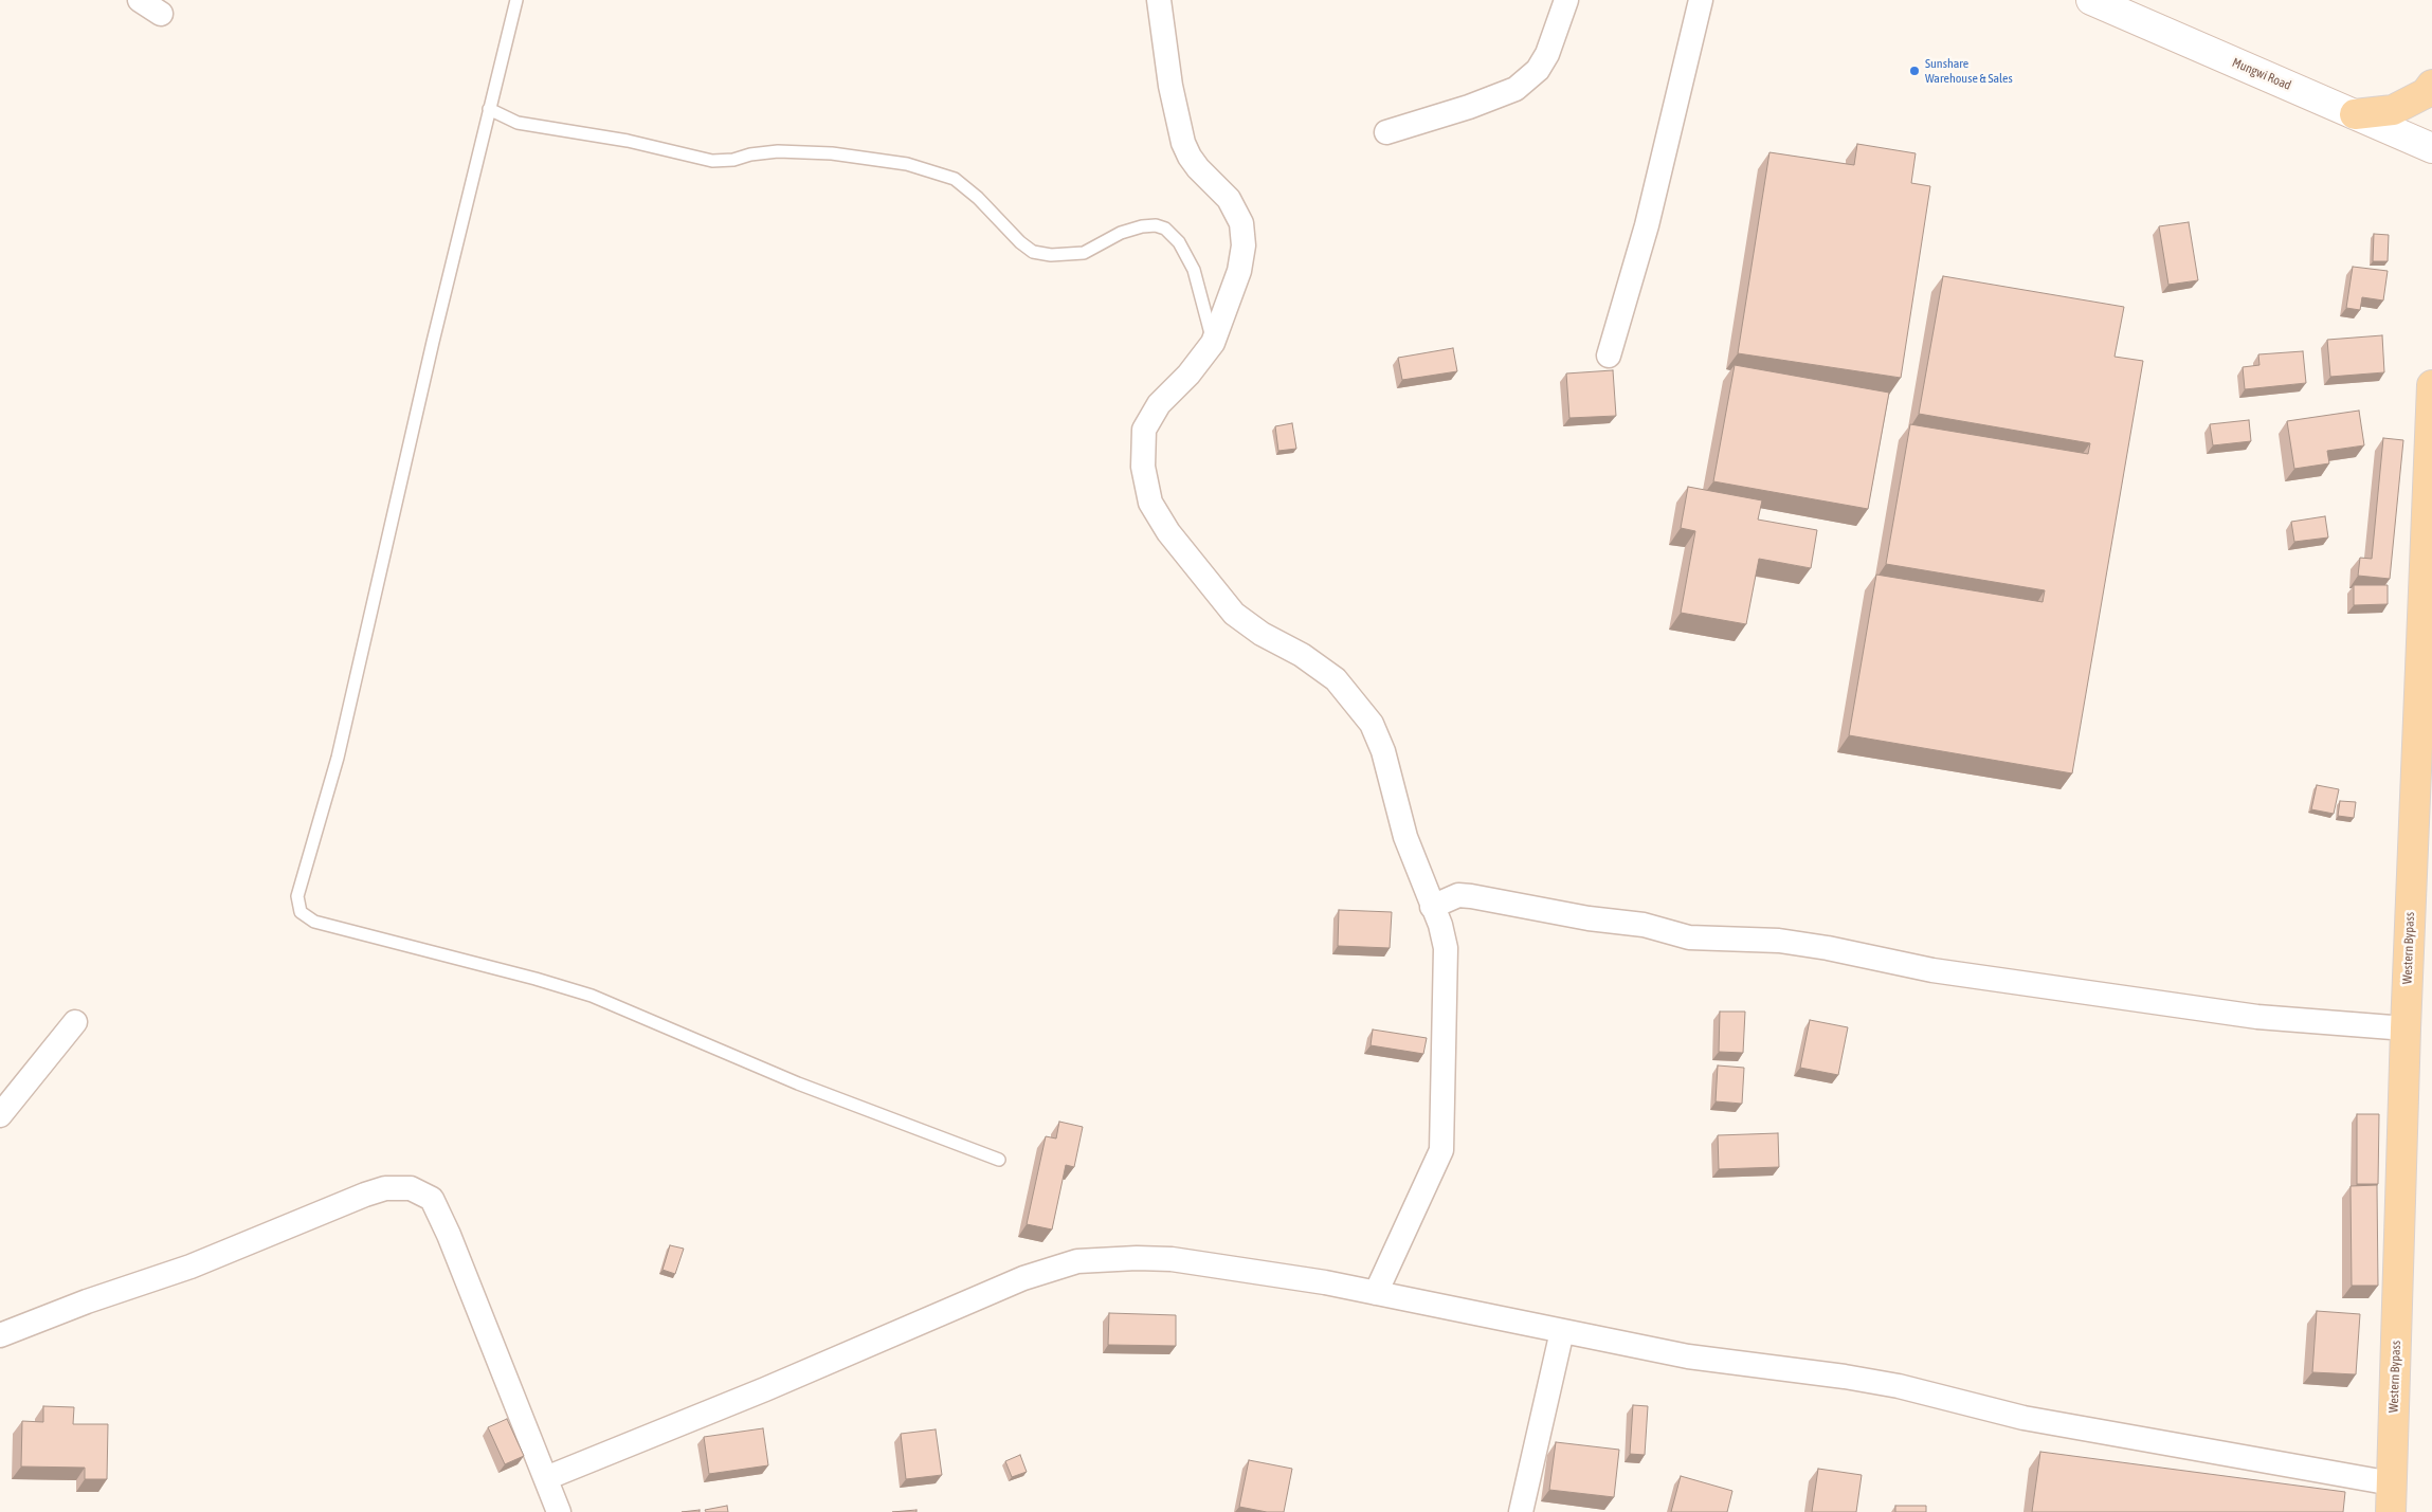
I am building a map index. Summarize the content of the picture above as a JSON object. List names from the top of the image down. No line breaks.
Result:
{"streets":{"main road":["Western Bypass"],"street":["Mungwi Road"]},"places":["Sunshare Warehouse & Sales"]}
